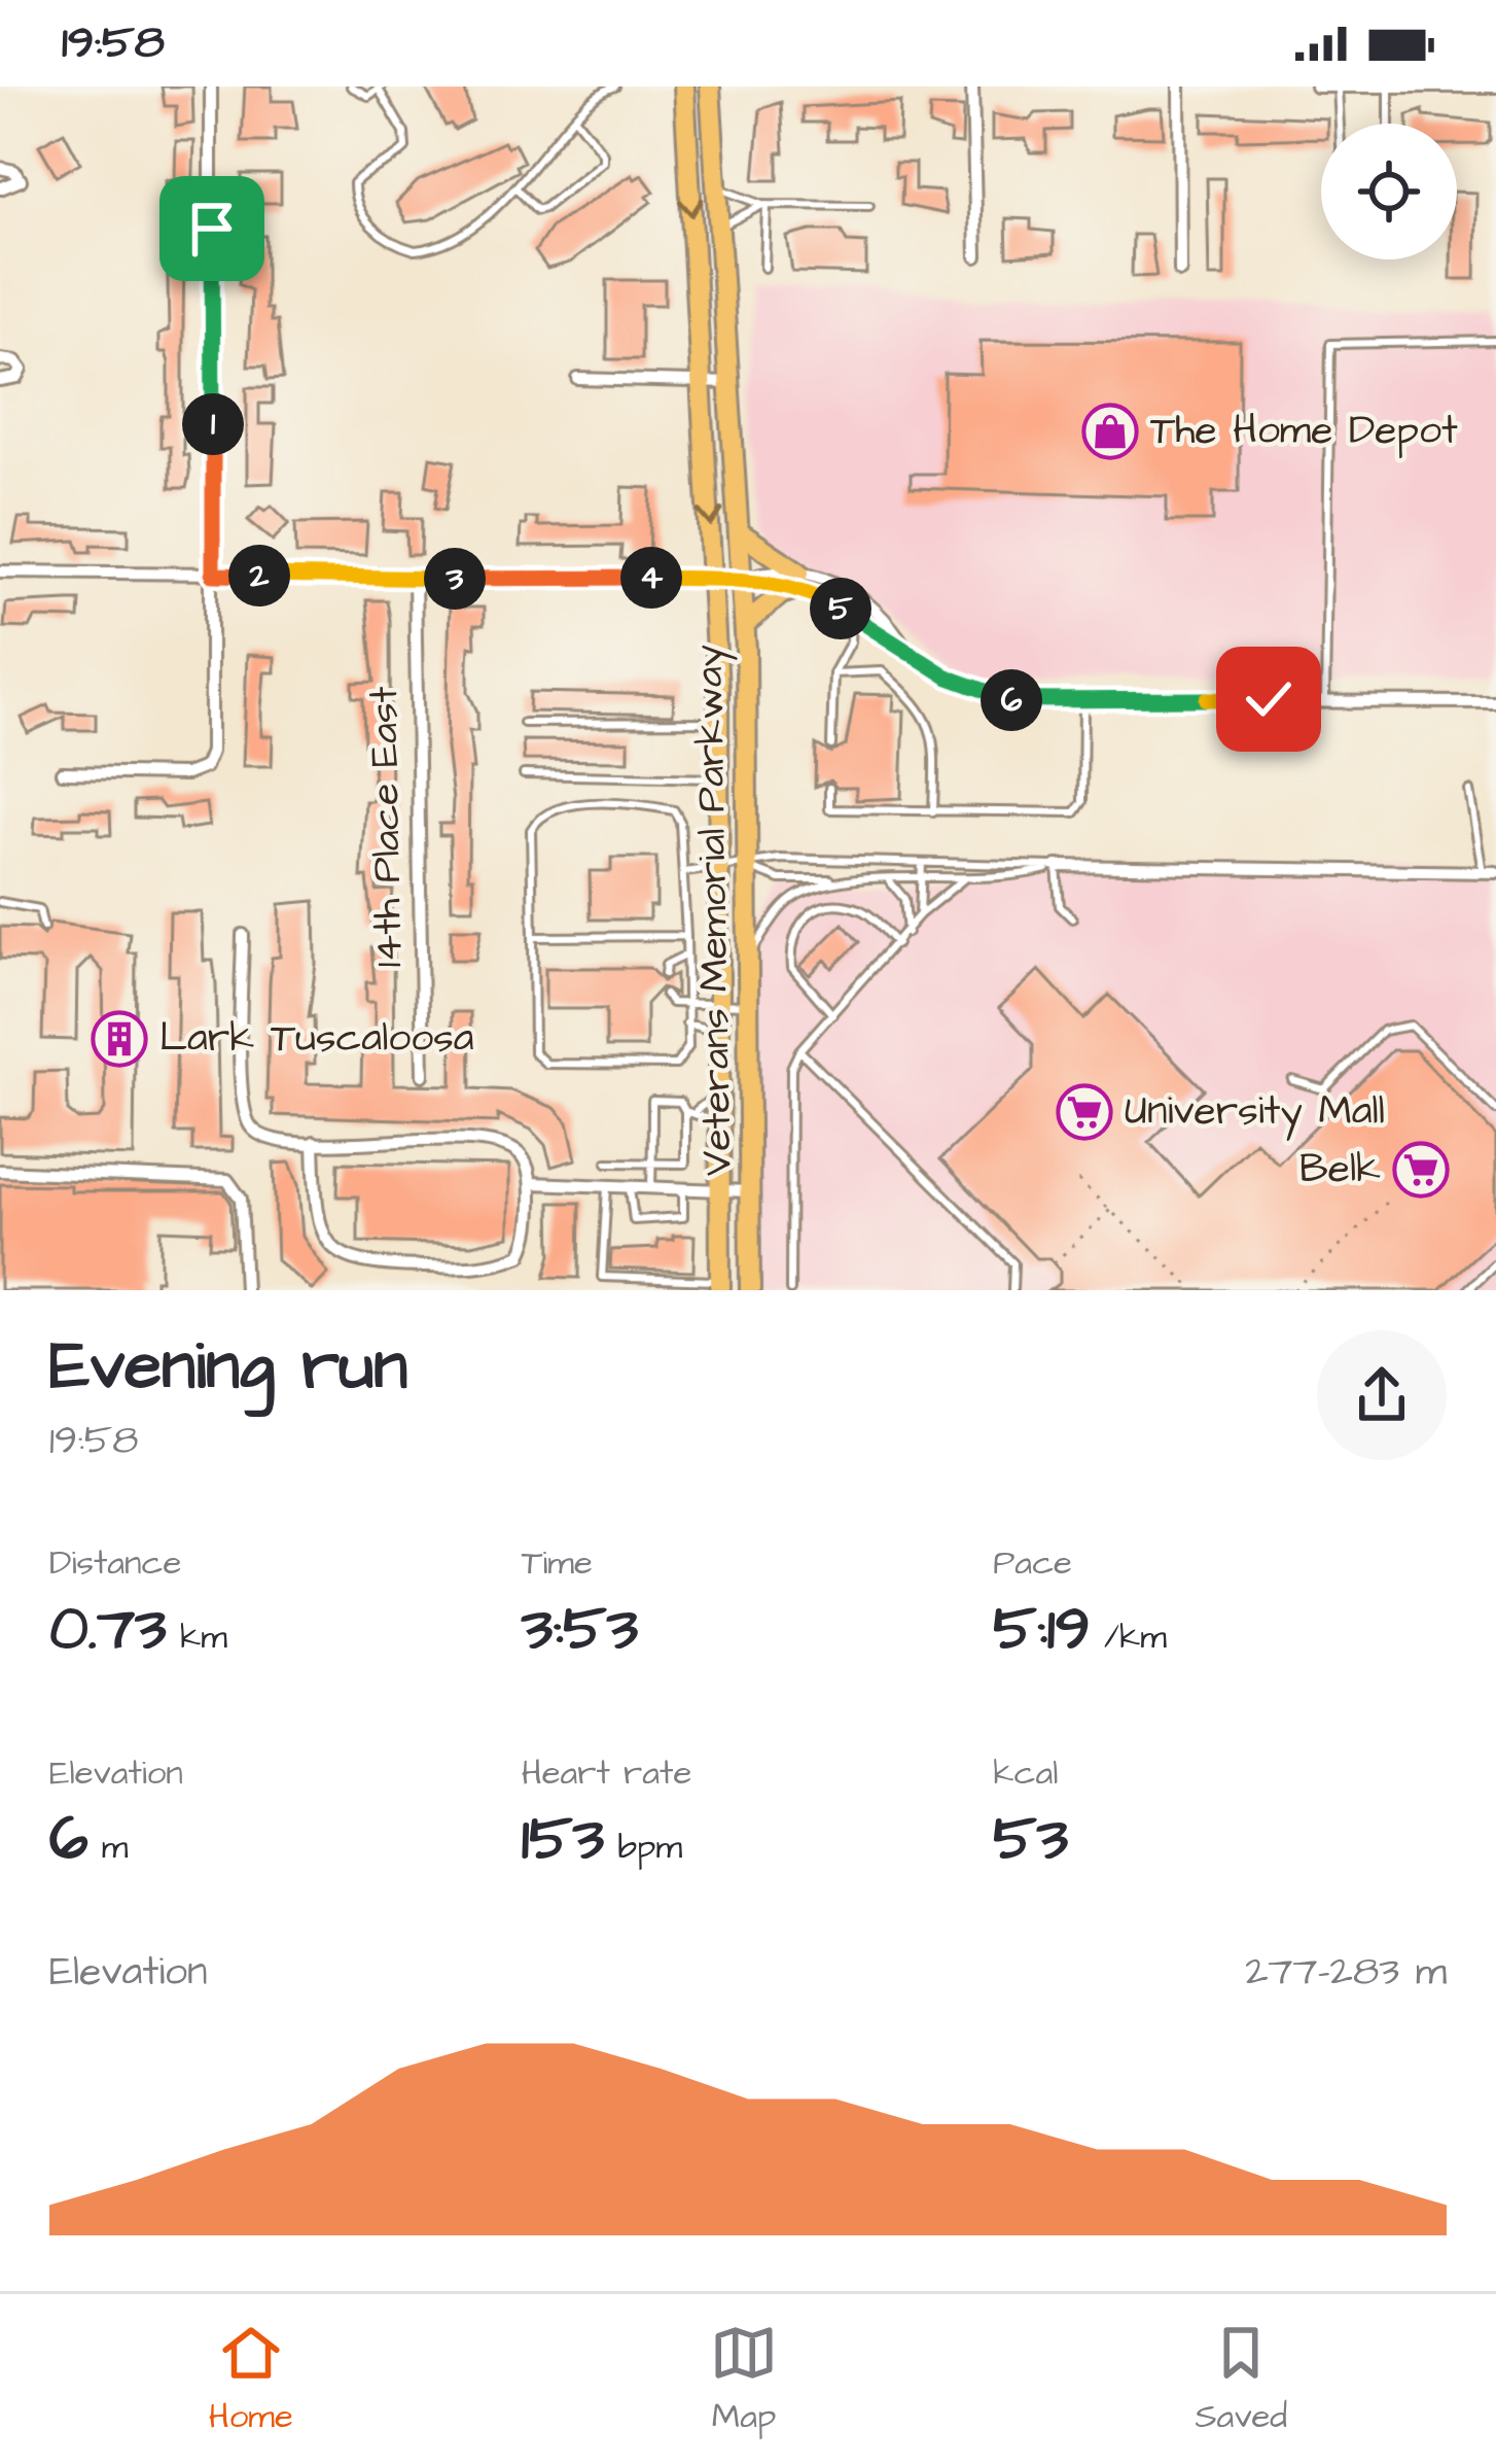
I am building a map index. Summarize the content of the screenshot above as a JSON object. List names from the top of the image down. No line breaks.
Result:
{"streets":{"main road":["Veterans Memorial Parkway"],"street":["14th Place East"]},"places":{"shop":["The Home Depot"],"building":["Lark Tuscaloosa"],"supermarket":["University Mall","Belk"]},"page":{"status":"19:58","pins":["1","2","4","3","5","6"],"heading":["Evening run","19:58"],"stats":[["Distance","0.73 km"],["Time","3:53"],["Pace","5:19 /km"],["Elevation","6 m"],["Heart rate","153 bpm"],["kcal","53"]],"chart":["Elevation","277–283 m"],"tabs":["Home","Map","Saved"]}}
